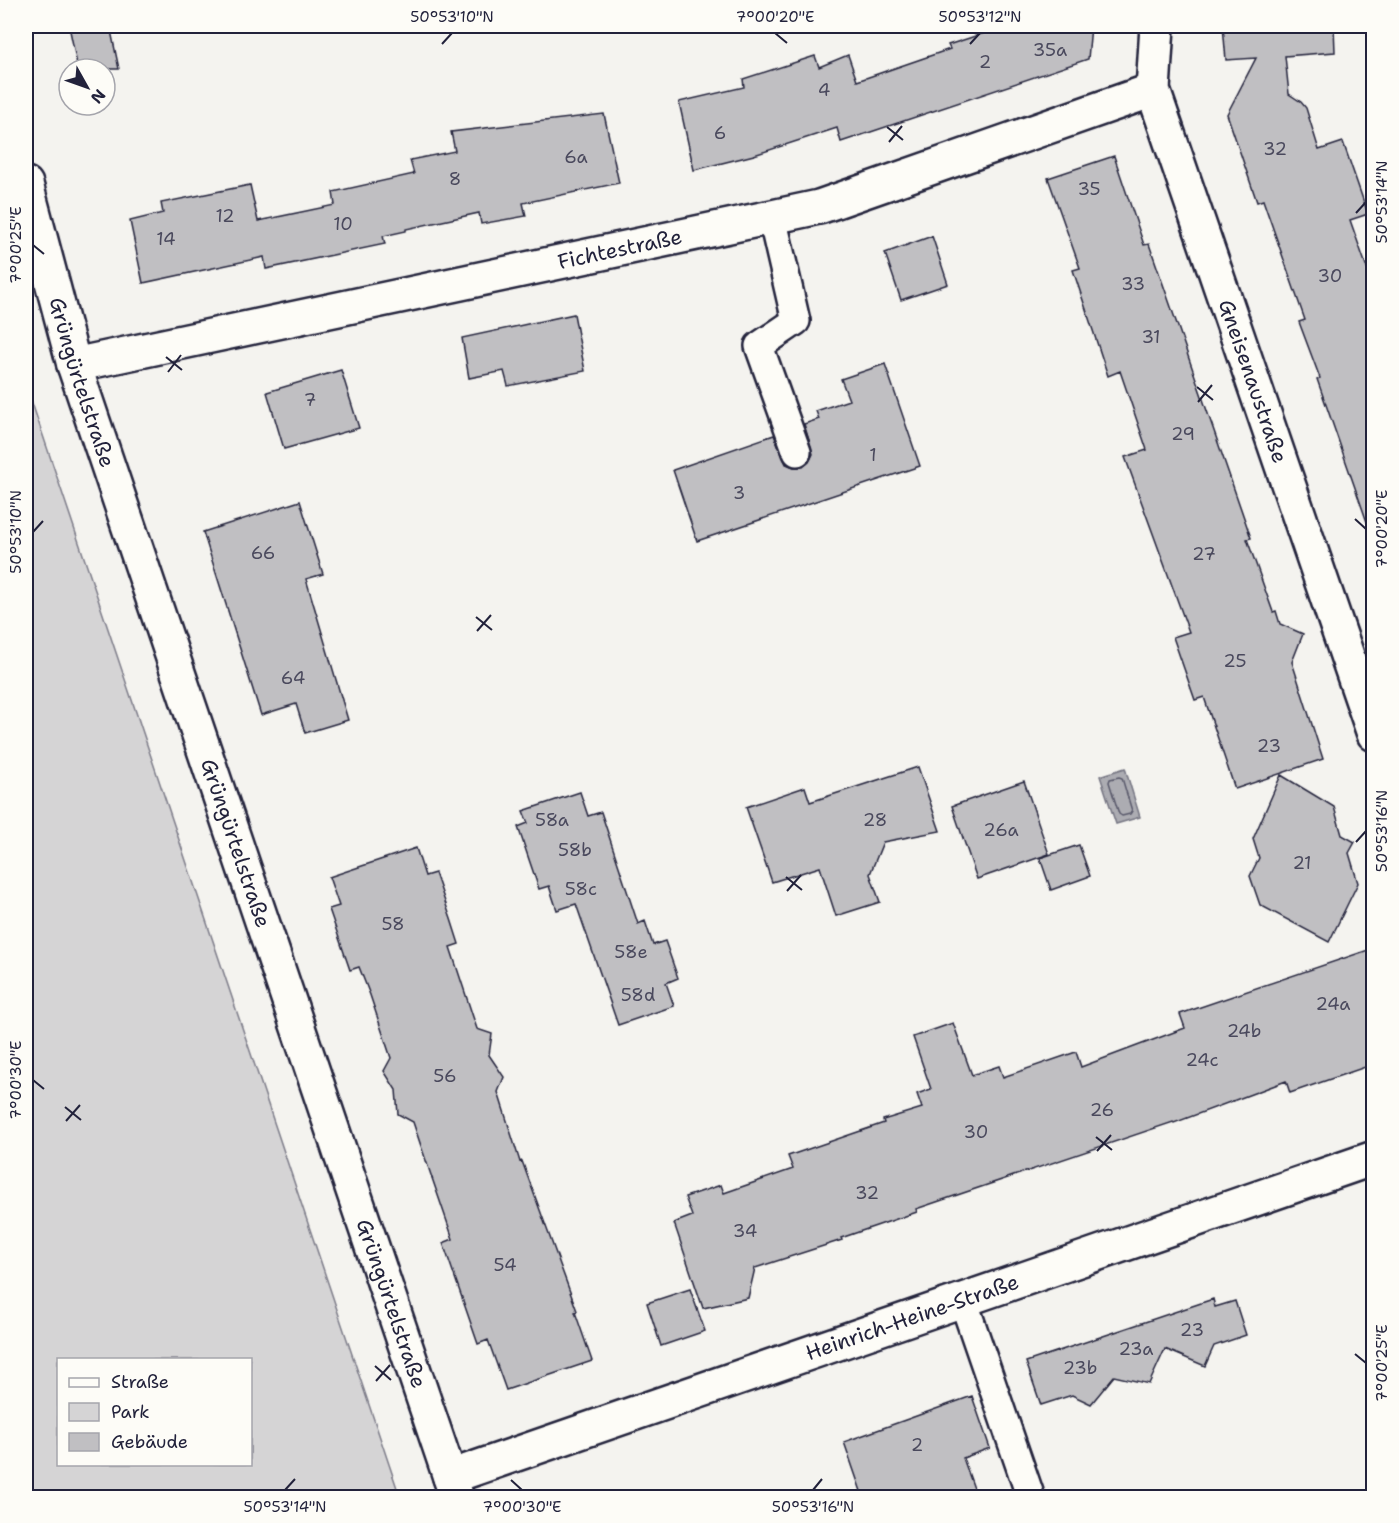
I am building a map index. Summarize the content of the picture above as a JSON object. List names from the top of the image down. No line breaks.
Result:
{"streets":{"street":["Fichtestraße","Grüngürtelstraße","Gneisenaustraße","Heinrich-Heine-Straße"]},"crossings":[["Fichtestraße","Grüngürtelstraße"],["Fichtestraße","Gneisenaustraße"],["Grüngürtelstraße","Heinrich-Heine-Straße"]],"house_numbers":["35a","2","4","6","32","6a","8","35","12","10","14","30","33","31","7","29","1","3","66","27","25","64","23","58a","28","26a","58b","21","58c","58","58e","58d","24a","24b","24c","56","26","30","32","34","54","23","23a","23b","2"],"legend":["Straße","Park","Gebäude"],"north":"bottom right","coordinates":["50°53'10\"N","7°00'20\"E","50°53'12\"N","50°53'14\"N","7°00'25\"E","50°53'16\"N","7°00'30\"E"]}
